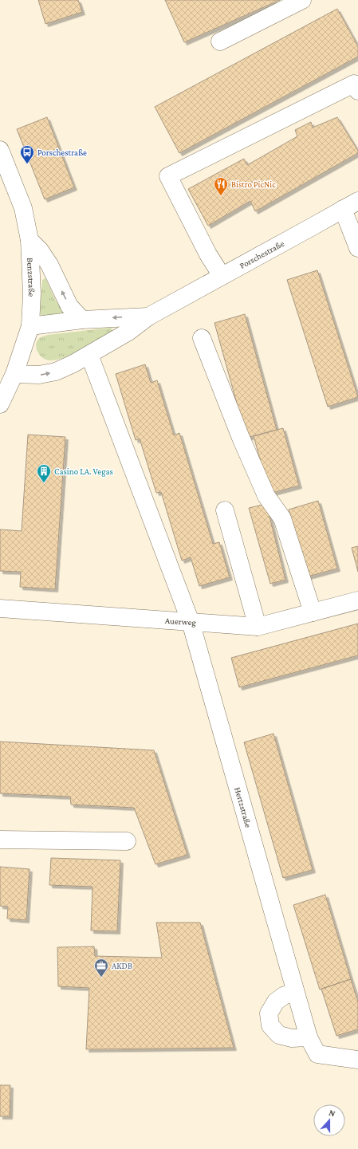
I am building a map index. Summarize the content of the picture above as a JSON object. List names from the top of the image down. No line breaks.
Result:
{"streets":{"street":["Porschestraße","Benzstraße","Auerweg","Hertzstraße"]},"crossings":[["Porschestraße","Benzstraße"],["Porschestraße","Hertzstraße"],["Auerweg","Hertzstraße"]],"places":{"bus stop":["Porschestraße"],"restaurant":["Bistro PicNic"],"building":["Casino LA. Vegas"],"office":["AKDB"]},"north":"top"}
